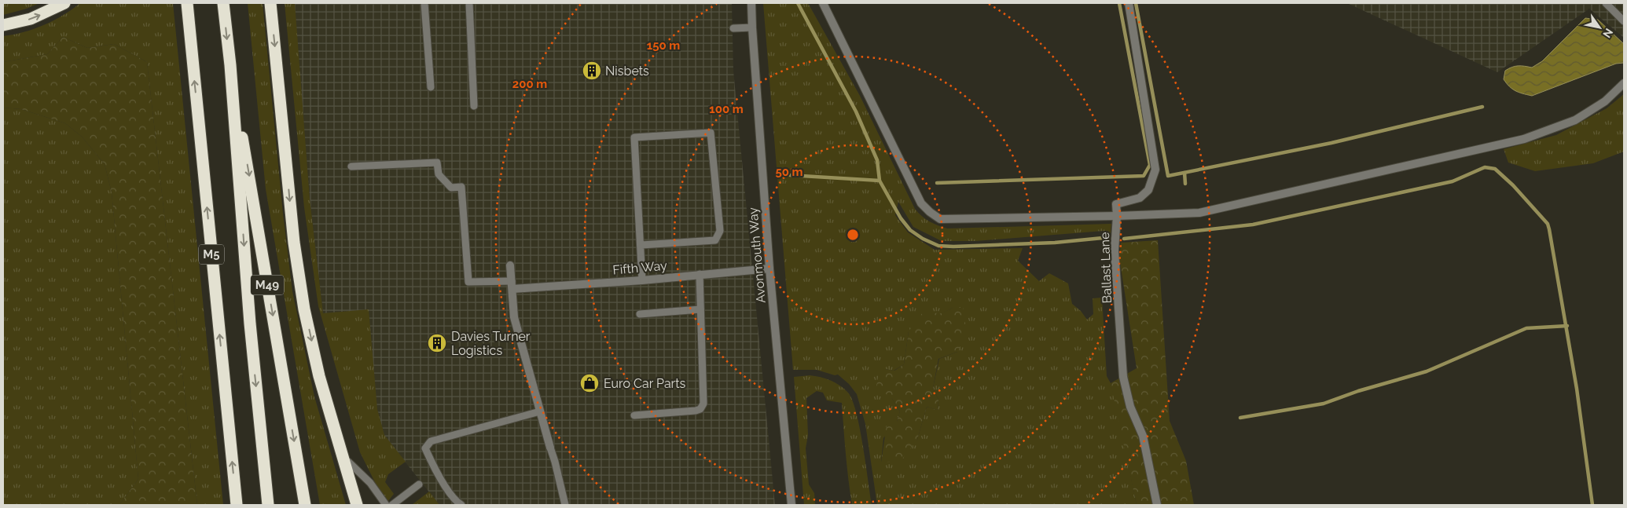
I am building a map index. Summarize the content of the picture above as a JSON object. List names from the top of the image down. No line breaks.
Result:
{"streets":{"highway":["M5","M49"],"street":["Avonmouth Way","Fifth Way","Ballast Lane"]},"crossings":[["Avonmouth Way","Fifth Way"]],"places":{"building":["Nisbets","Davies Turner Logistics"],"shop":["Euro Car Parts"]},"north":"bottom right","rings":["150 m","200 m","100 m","50 m"]}
